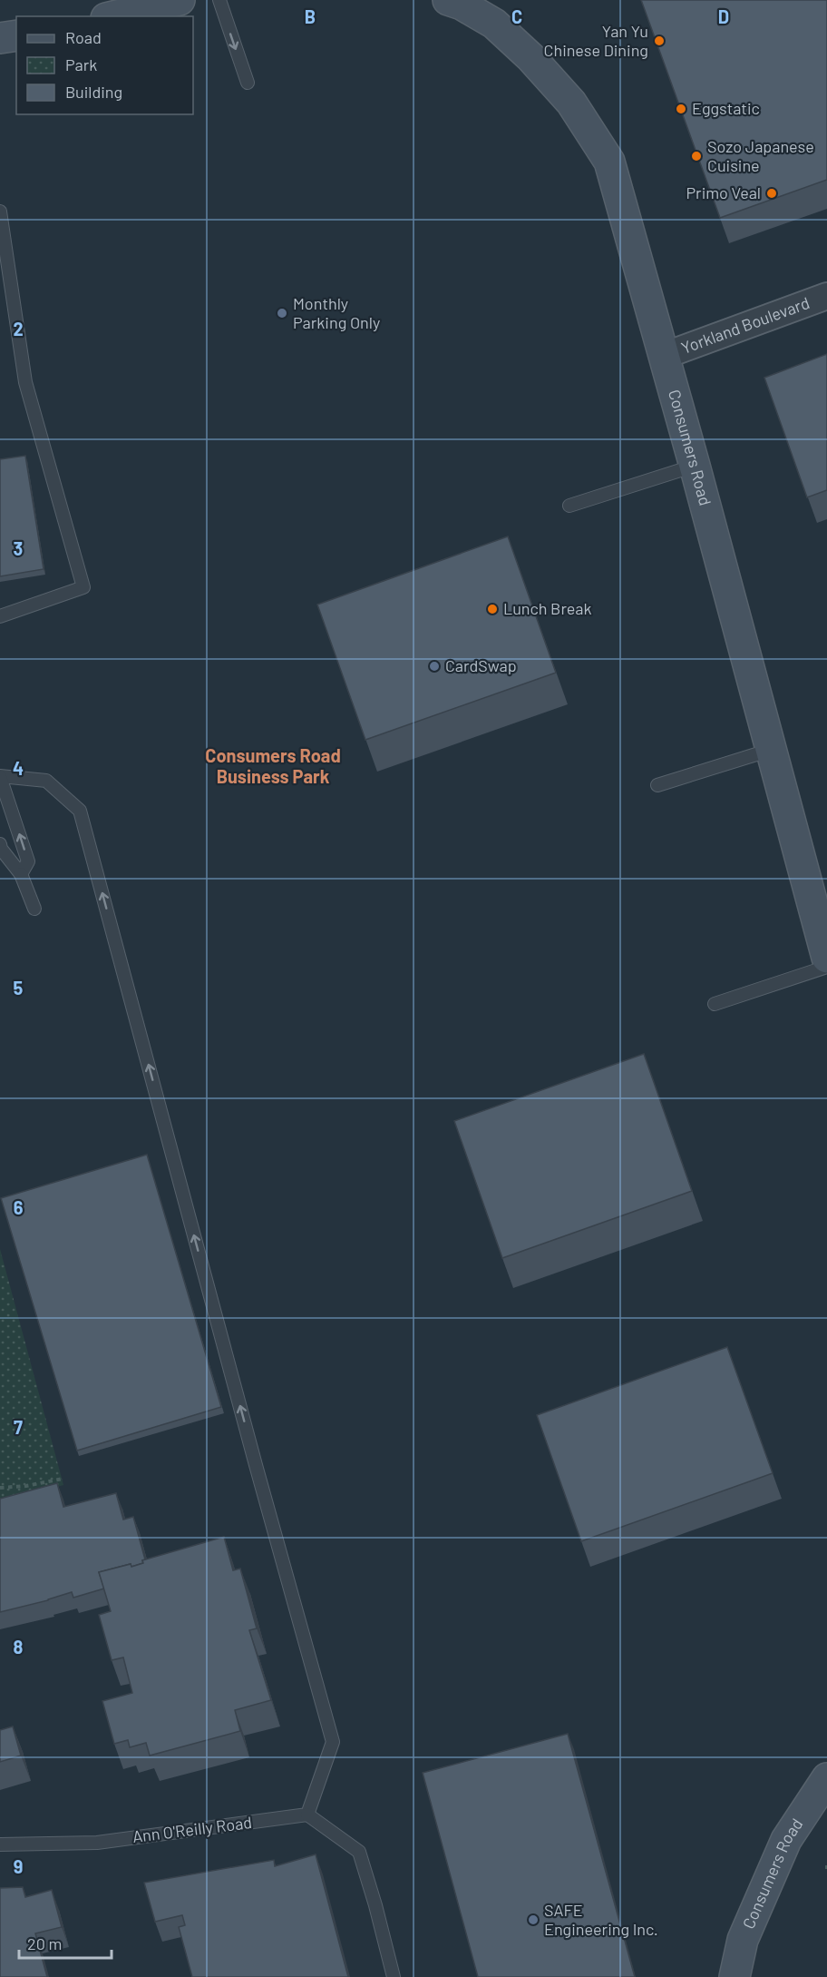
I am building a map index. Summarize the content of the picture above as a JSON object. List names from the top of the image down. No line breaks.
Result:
{"streets":{"street":["Yorkland Boulevard","Consumers Road"],"lane":["Ann O'Reilly Road"]},"crossings":[["Yorkland Boulevard","Consumers Road"]],"districts":["Consumers Road Business Park"],"places":["Yan Yu Chinese Dining","Eggstatic","Sozo Japanese Cuisine","Primo Veal","Monthly Parking Only","Lunch Break","CardSwap","SAFE Engineering Inc."],"legend":["Road","Park","Building"],"scale_bar":"20 m","grid":{"columns":["B","C","D"],"rows":["2","3","4","5","6","7","8","9"]}}
